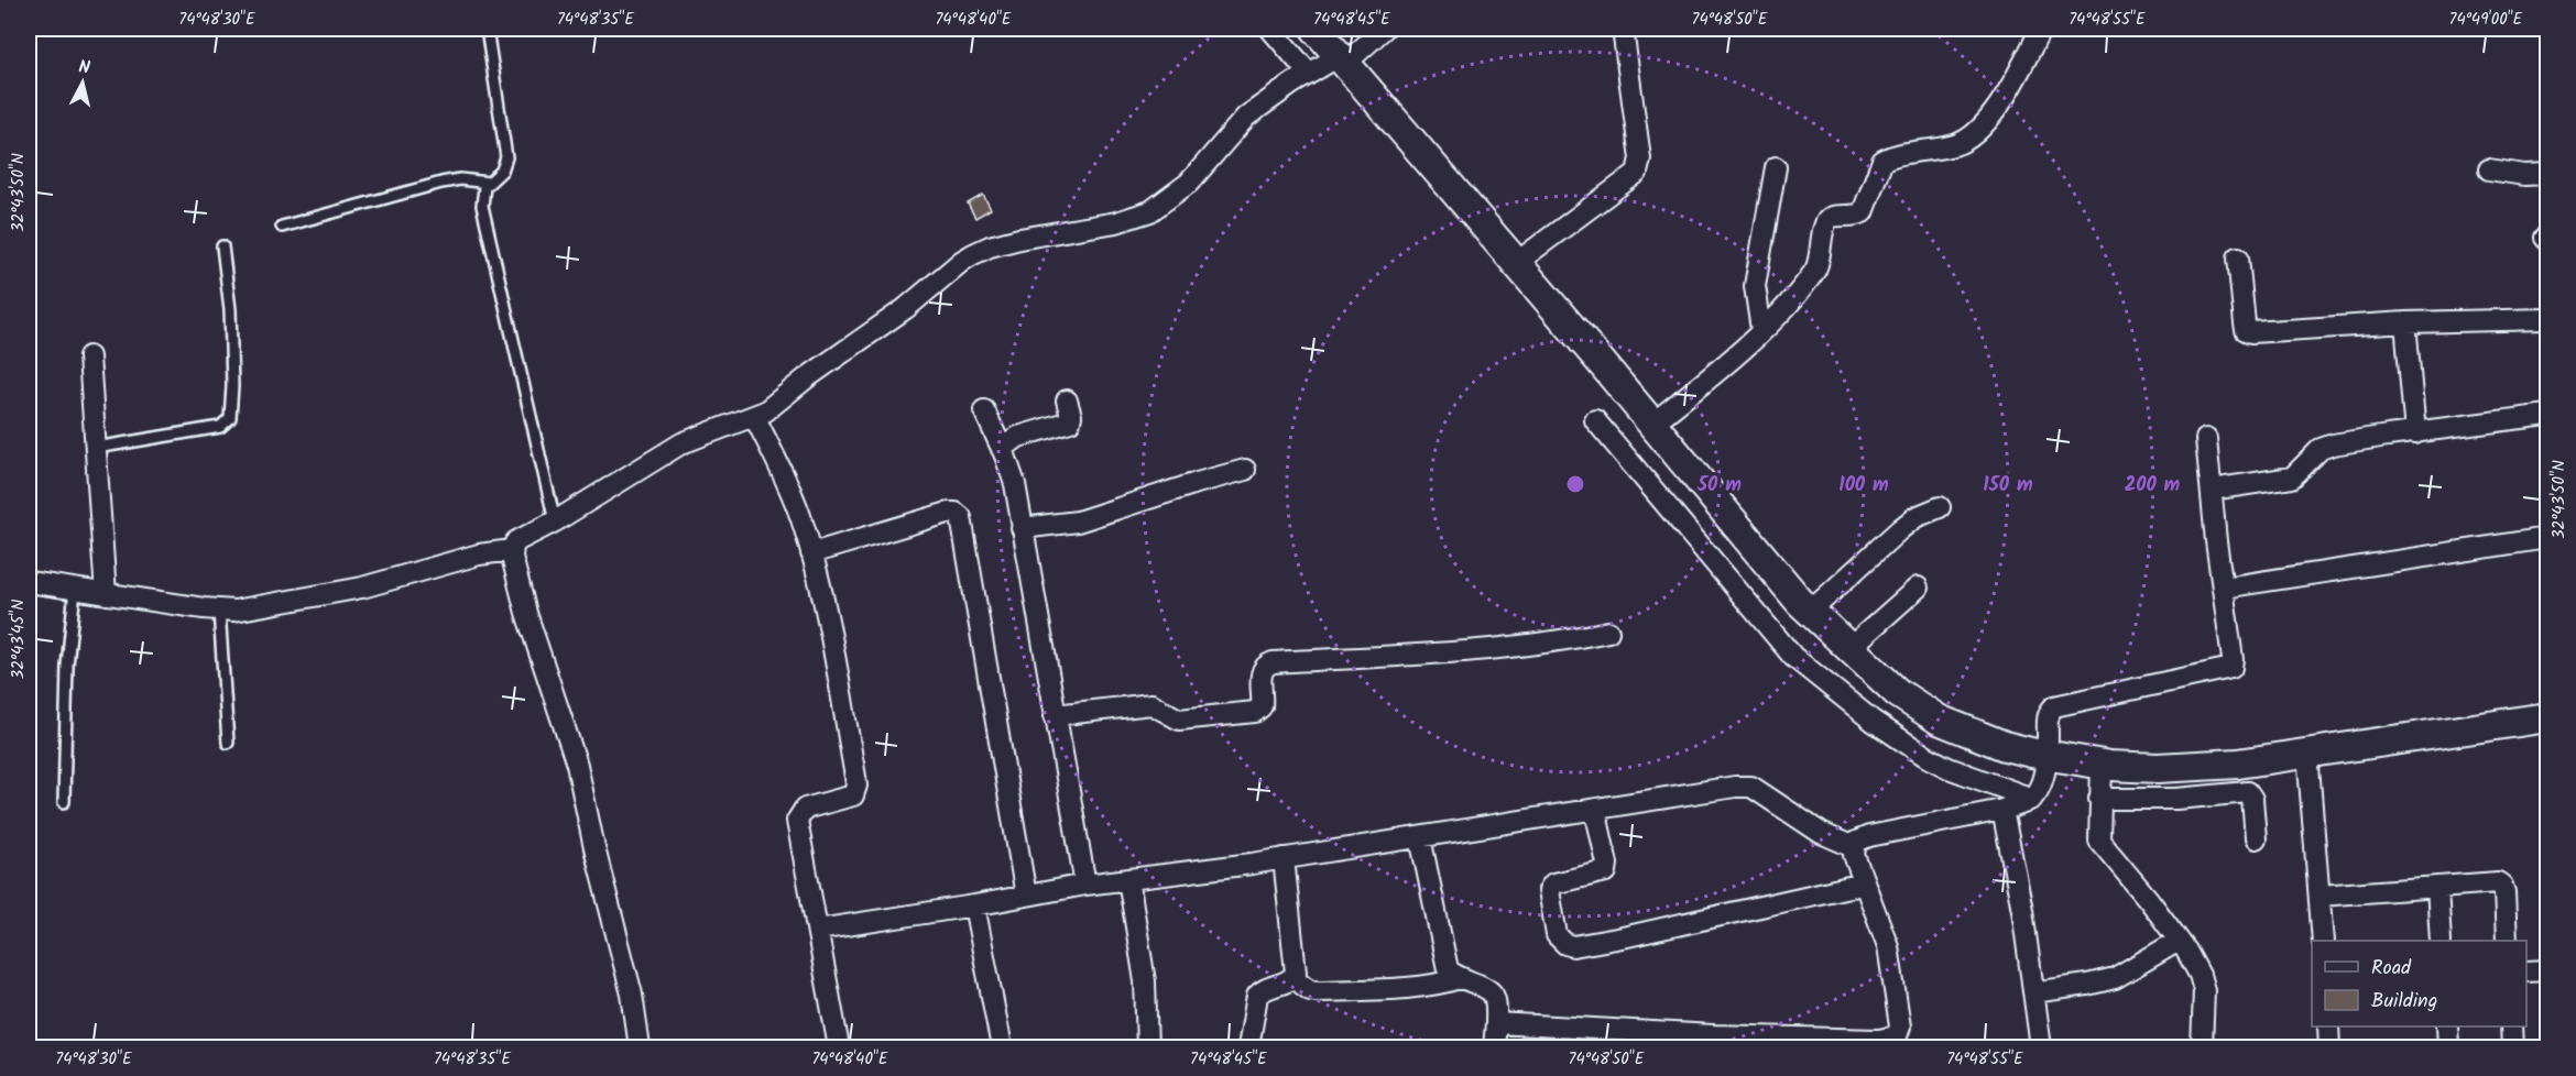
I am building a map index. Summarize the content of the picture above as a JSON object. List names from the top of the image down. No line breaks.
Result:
{"legend":["Road","Building"],"north":"top","coordinates":["74°48'30\"E","74°48'35\"E","74°48'40\"E","74°48'45\"E","74°48'50\"E","74°48'55\"E","74°49'00\"E","32°43'50\"N","32°43'45\"N"],"rings":["50 m","100 m","150 m","200 m"]}
